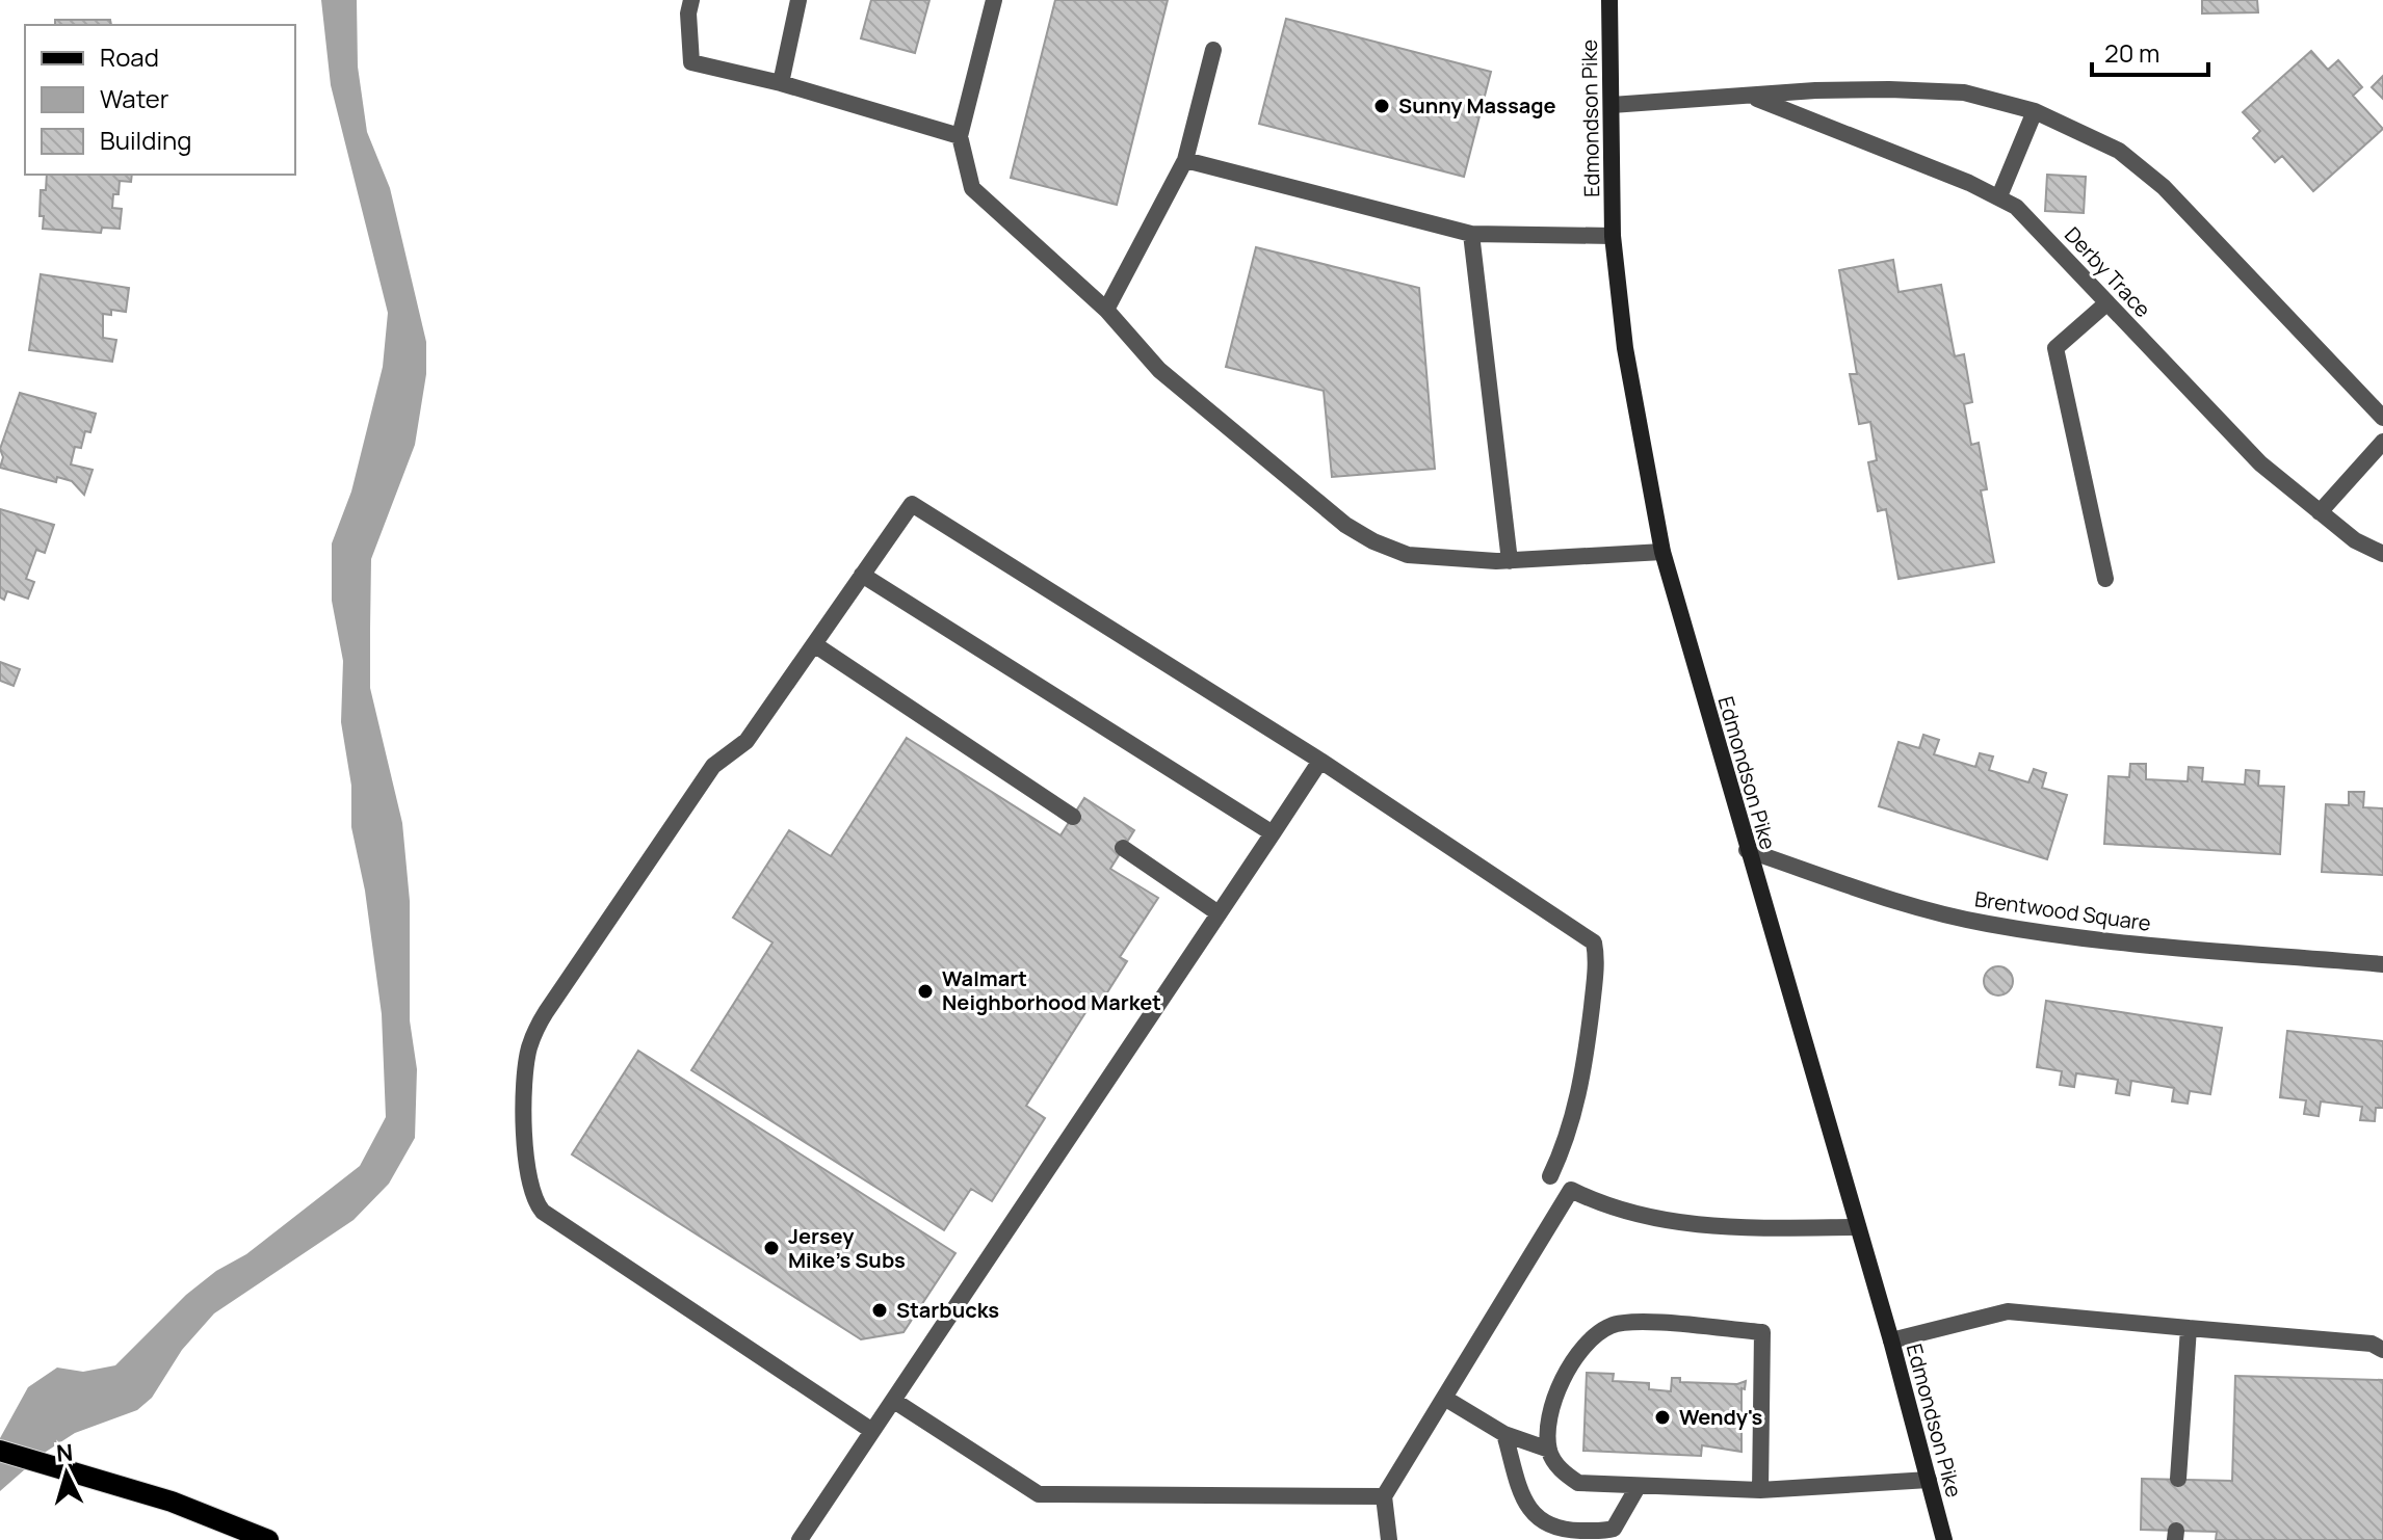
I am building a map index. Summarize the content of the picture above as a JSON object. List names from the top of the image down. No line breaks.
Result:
{"streets":{"main road":["Edmondson Pike"],"street":["Derby Trace","Brentwood Square"]},"crossings":[["Edmondson Pike","Derby Trace"],["Edmondson Pike","Brentwood Square"]],"places":["Sunny Massage","Walmart Neighborhood Market","Jersey Mike's Subs","Starbucks","Wendy's"],"legend":["Road","Water","Building"],"scale_bar":"20 m","north":"top"}
